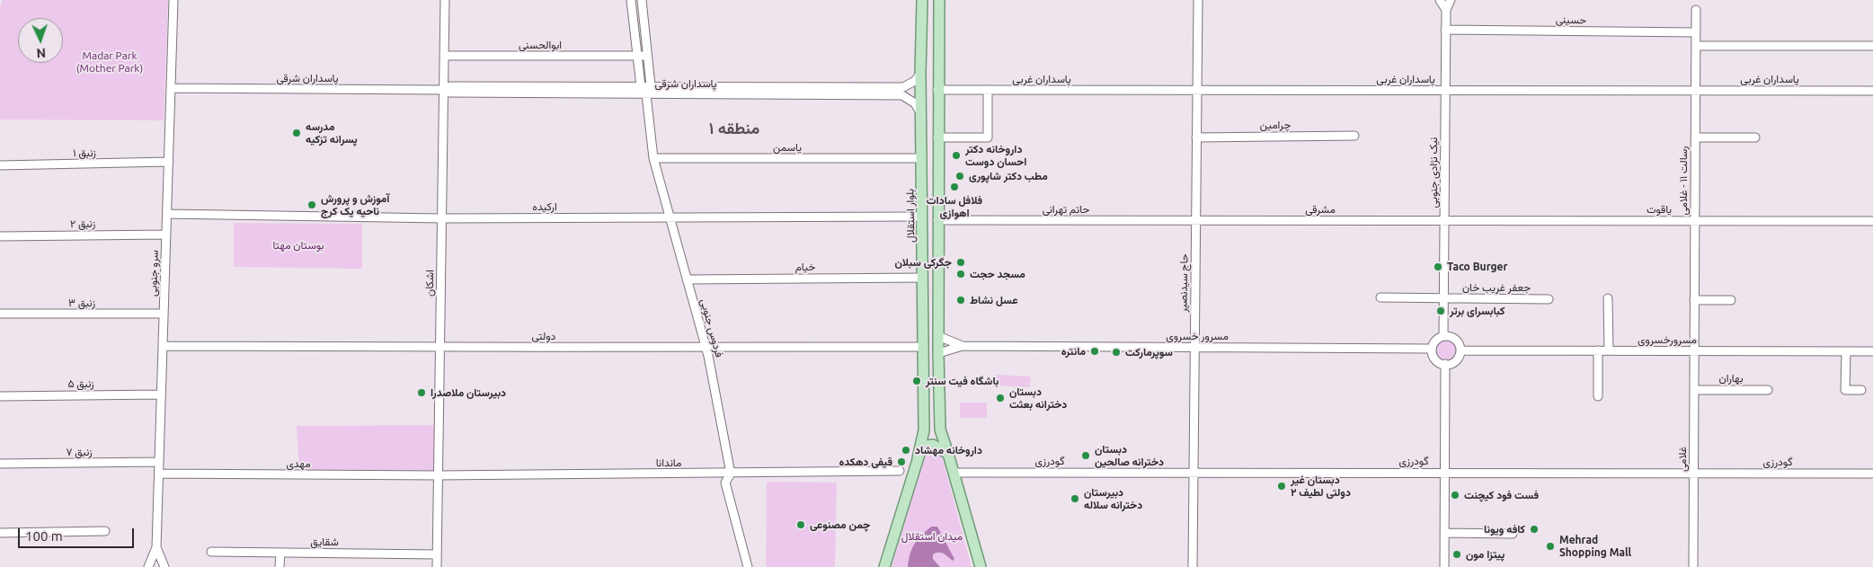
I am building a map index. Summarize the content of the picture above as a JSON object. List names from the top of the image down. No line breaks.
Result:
{"streets":{"main road":["بلوار استقلال"],"street":["حسینی","ابوالحسنی","پاسداران شرقی","پاسداران غربی","چرامین","یاسمن","زنبق ۱","نیک نژادی جنوبی","رسالت ۱۱ - غلامی","ارکیده","حاتم تهرانی","مشرقی","یاقوت","زنبق ۲","خیام","سرو جنوبی","اشکان","حاج سیدنصیر","جعفر غریب خان","زنبق ۳","فردوس جنوبی","دولتی","مسرور خسروی","مسرورخسروی","بهاران","زنبق ۵","زنبق ۷","غلامی","گودرزی","ماندانا","مهدی","شقایق"]},"crossings":[["حسینی","نیک نژادی جنوبی"],["حسینی","رسالت ۱۱ - غلامی"],["ابوالحسنی","اشکان"],["ابوالحسنی","فردوس جنوبی"],["پاسداران شرقی","سرو جنوبی"],["پاسداران شرقی","اشکان"],["پاسداران شرقی","فردوس جنوبی"],["پاسداران غربی","نیک نژادی جنوبی"],["پاسداران غربی","رسالت ۱۱ - غلامی"],["پاسداران غربی","حاج سیدنصیر"],["چرامین","حاج سیدنصیر"],["یاسمن","بلوار استقلال"],["یاسمن","فردوس جنوبی"],["زنبق ۱","سرو جنوبی"],["نیک نژادی جنوبی","مشرقی"],["نیک نژادی جنوبی","یاقوت"],["نیک نژادی جنوبی","جعفر غریب خان"],["نیک نژادی جنوبی","مسرور خسروی"],["نیک نژادی جنوبی","مسرورخسروی"],["رسالت ۱۱ - غلامی","یاقوت"],["رسالت ۱۱ - غلامی","مسرورخسروی"],["رسالت ۱۱ - غلامی","غلامی"],["ارکیده","بلوار استقلال"],["ارکیده","سرو جنوبی"],["ارکیده","اشکان"],["ارکیده","فردوس جنوبی"],["حاتم تهرانی","مشرقی"],["حاتم تهرانی","حاج سیدنصیر"],["مشرقی","یاقوت"],["مشرقی","حاج سیدنصیر"],["بلوار استقلال","خیام"],["بلوار استقلال","دولتی"],["زنبق ۲","سرو جنوبی"],["خیام","فردوس جنوبی"],["سرو جنوبی","زنبق ۳"],["سرو جنوبی","دولتی"],["سرو جنوبی","زنبق ۵"],["سرو جنوبی","زنبق ۷"],["سرو جنوبی","مهدی"],["اشکان","دولتی"],["اشکان","ماندانا"],["اشکان","مهدی"],["اشکان","شقایق"],["حاج سیدنصیر","مسرور خسروی"],["حاج سیدنصیر","گودرزی"],["فردوس جنوبی","دولتی"],["فردوس جنوبی","ماندانا"],["مسرور خسروی","مسرورخسروی"],["مسرورخسروی","غلامی"],["بهاران","غلامی"],["غلامی","گودرزی"],["ماندانا","مهدی"]],"districts":["منطقه ۱"],"parks":["Madar Park (Mother Park)","بوستان مهتا","میدان استقلال"],"places":["مدرسه پسرانه تزکیه","داروخانه دکتر احسان دوست","مطب دکتر شاپوری","فلافل سادات اهوازی","آموزش و پرورش ناحیه یک کرج","جگرکی سبلان","Taco Burger","مسجد حجت","عسل نشاط","کبابسرای برتر","مانتره","سوپرمارکت","باشگاه فیت سنتر","دبیرستان ملاصدرا","دبستان دخترانه بعثت","داروخانه مهشاد","دبستان دخترانه صالحین","قیفی دهکده","دبستان غیر دولتی لطیف ۲","فست فود کیچنت","دبیرستان دخترانه سلاله","چمن مصنوعی","کافه ویونا","Mehrad Shopping Mall","پیتزا مون"],"scale_bar":"100 m","north":"bottom"}
